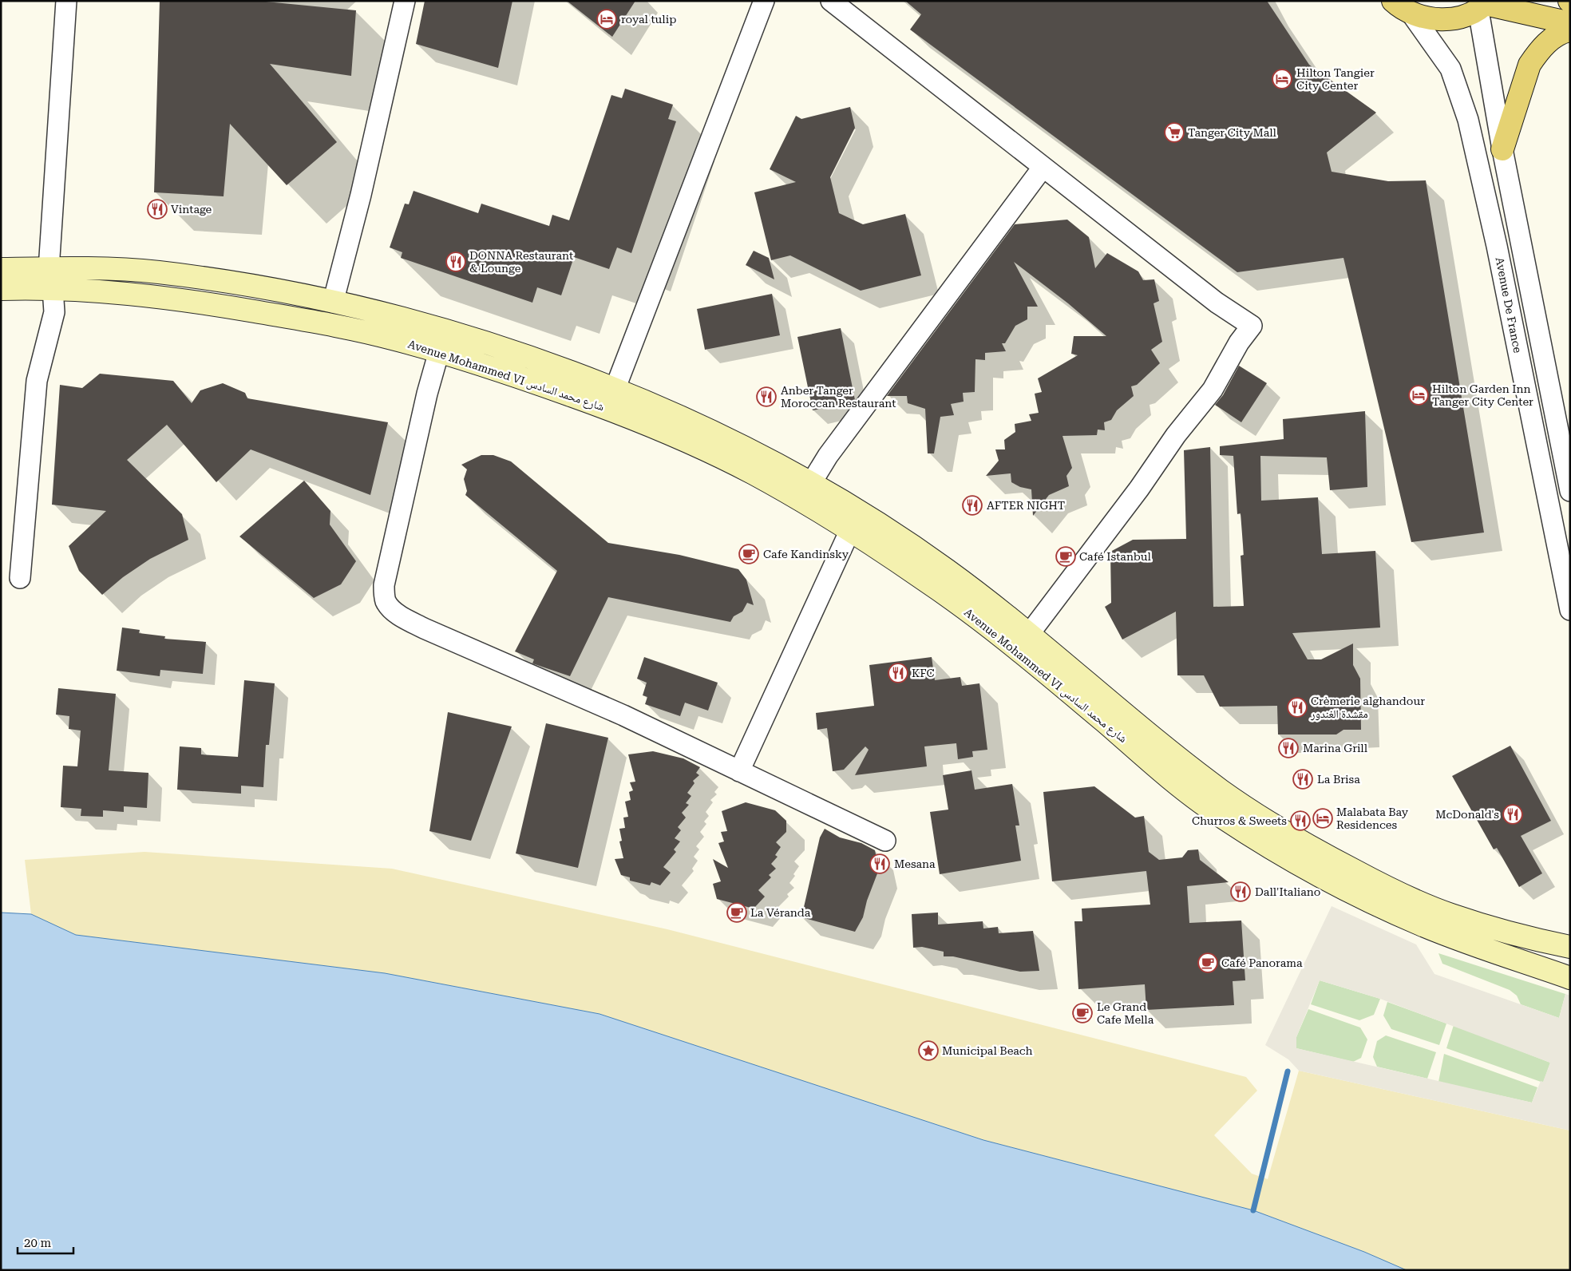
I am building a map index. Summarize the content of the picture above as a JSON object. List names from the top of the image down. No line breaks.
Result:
{"streets":{"main road":["Avenue Mohammed VI شارع محمد السادس"],"street":["Avenue De France"]},"places":{"hotel":["royal tulip","Hilton Tangier City Center","Hilton Garden Inn Tanger City Center","Malabata Bay Residences"],"supermarket":["Tanger City Mall"],"restaurant":["Vintage","DONNA Restaurant & Lounge","Anber Tanger Moroccan Restaurant","AFTER NIGHT","KFC","Crèmerie alghandour مقشدة الغندور","Marina Grill","La Brisa","McDonald's","Churros & Sweets","Mesana","Dall'Italiano"],"cafe":["Cafe Kandinsky","Café Istanbul","La Véranda","Café Panorama","Le Grand Cafe Mella"],"place":["Municipal Beach"]},"scale_bar":"20 m"}
